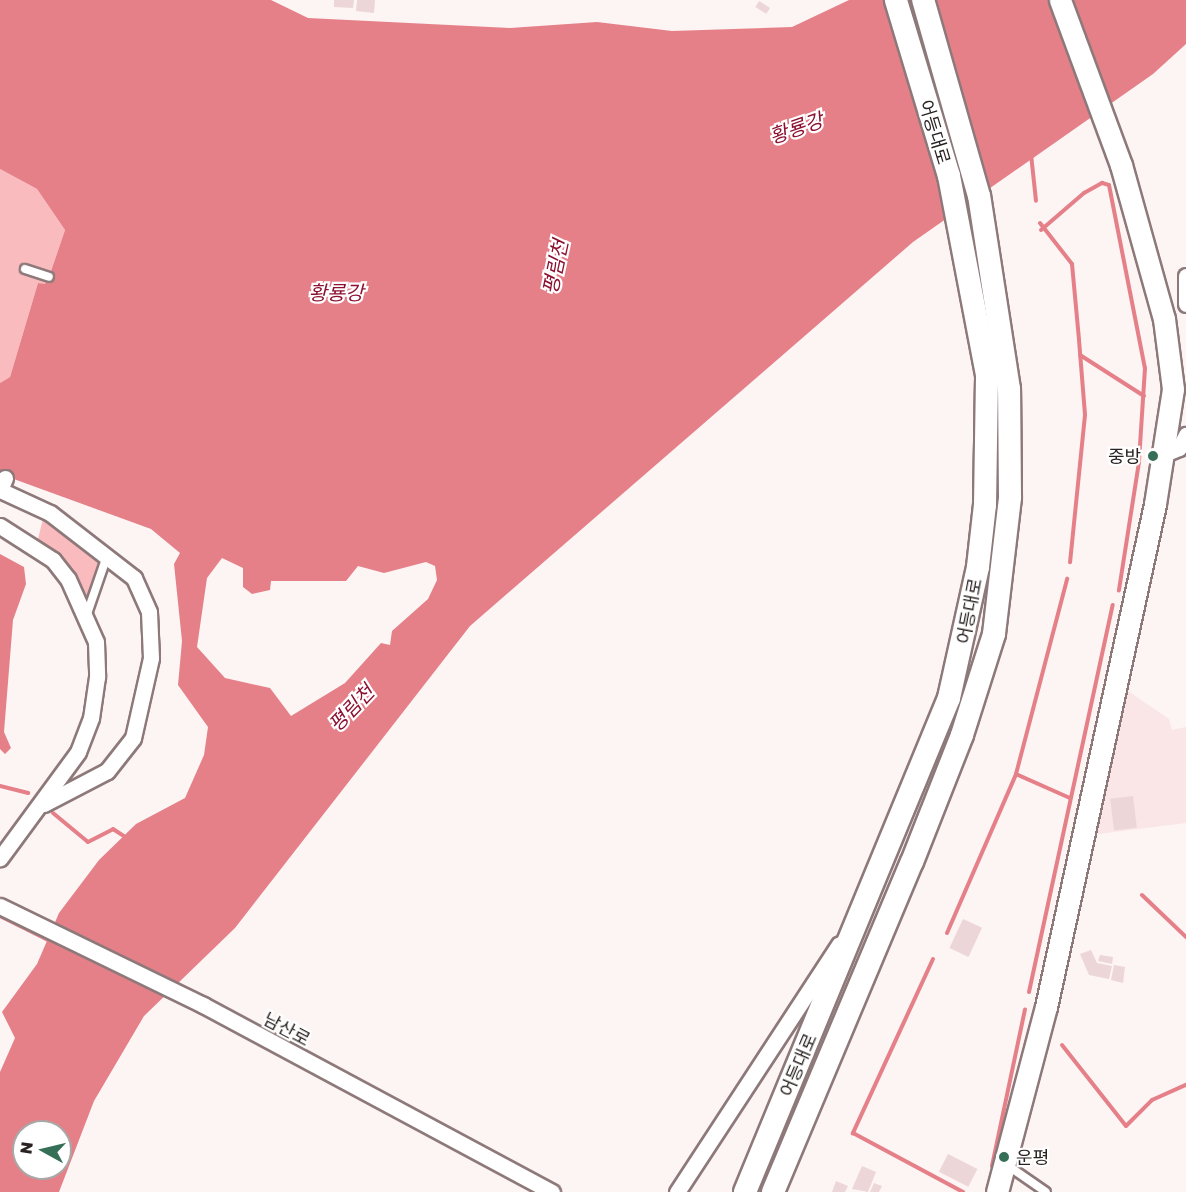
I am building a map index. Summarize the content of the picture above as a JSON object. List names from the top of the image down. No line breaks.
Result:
{"streets":{"main road":["어등대로"],"street":["남산로"]},"water":["황룡강","평림천"],"places":["중방","운평"],"north":"left"}
